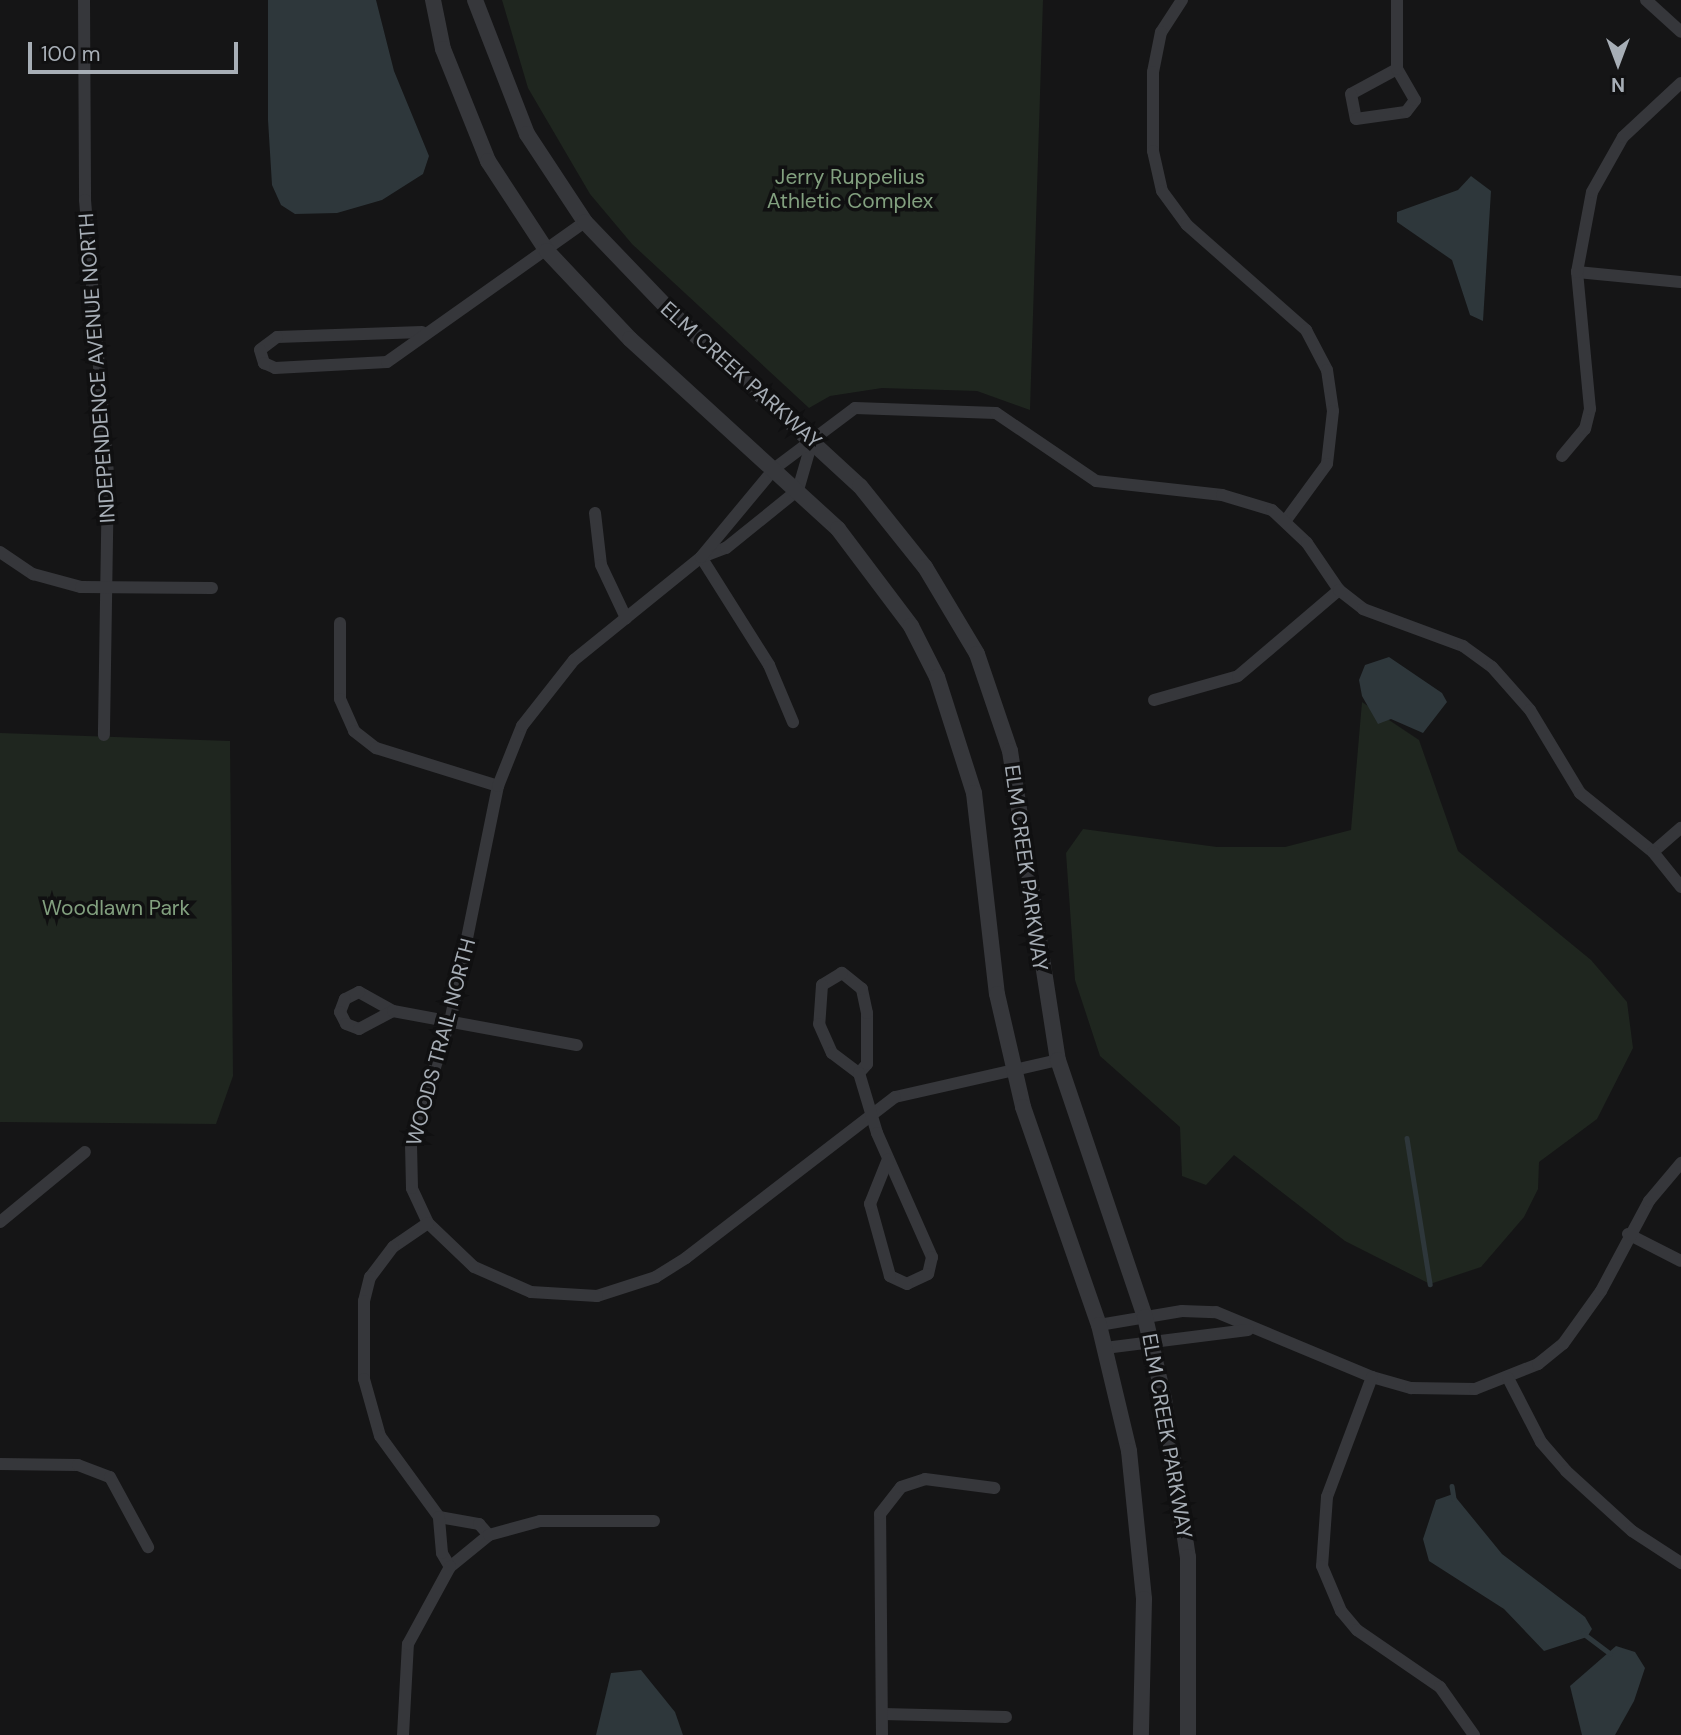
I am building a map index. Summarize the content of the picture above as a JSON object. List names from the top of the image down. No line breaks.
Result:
{"streets":{"street":["INDEPENDENCE AVENUE NORTH","ELM CREEK PARKWAY","WOODS TRAIL NORTH"]},"crossings":[["ELM CREEK PARKWAY","WOODS TRAIL NORTH"]],"parks":["Jerry Ruppelius Athletic Complex","Woodlawn Park"],"scale_bar":"100 m","north":"bottom"}
